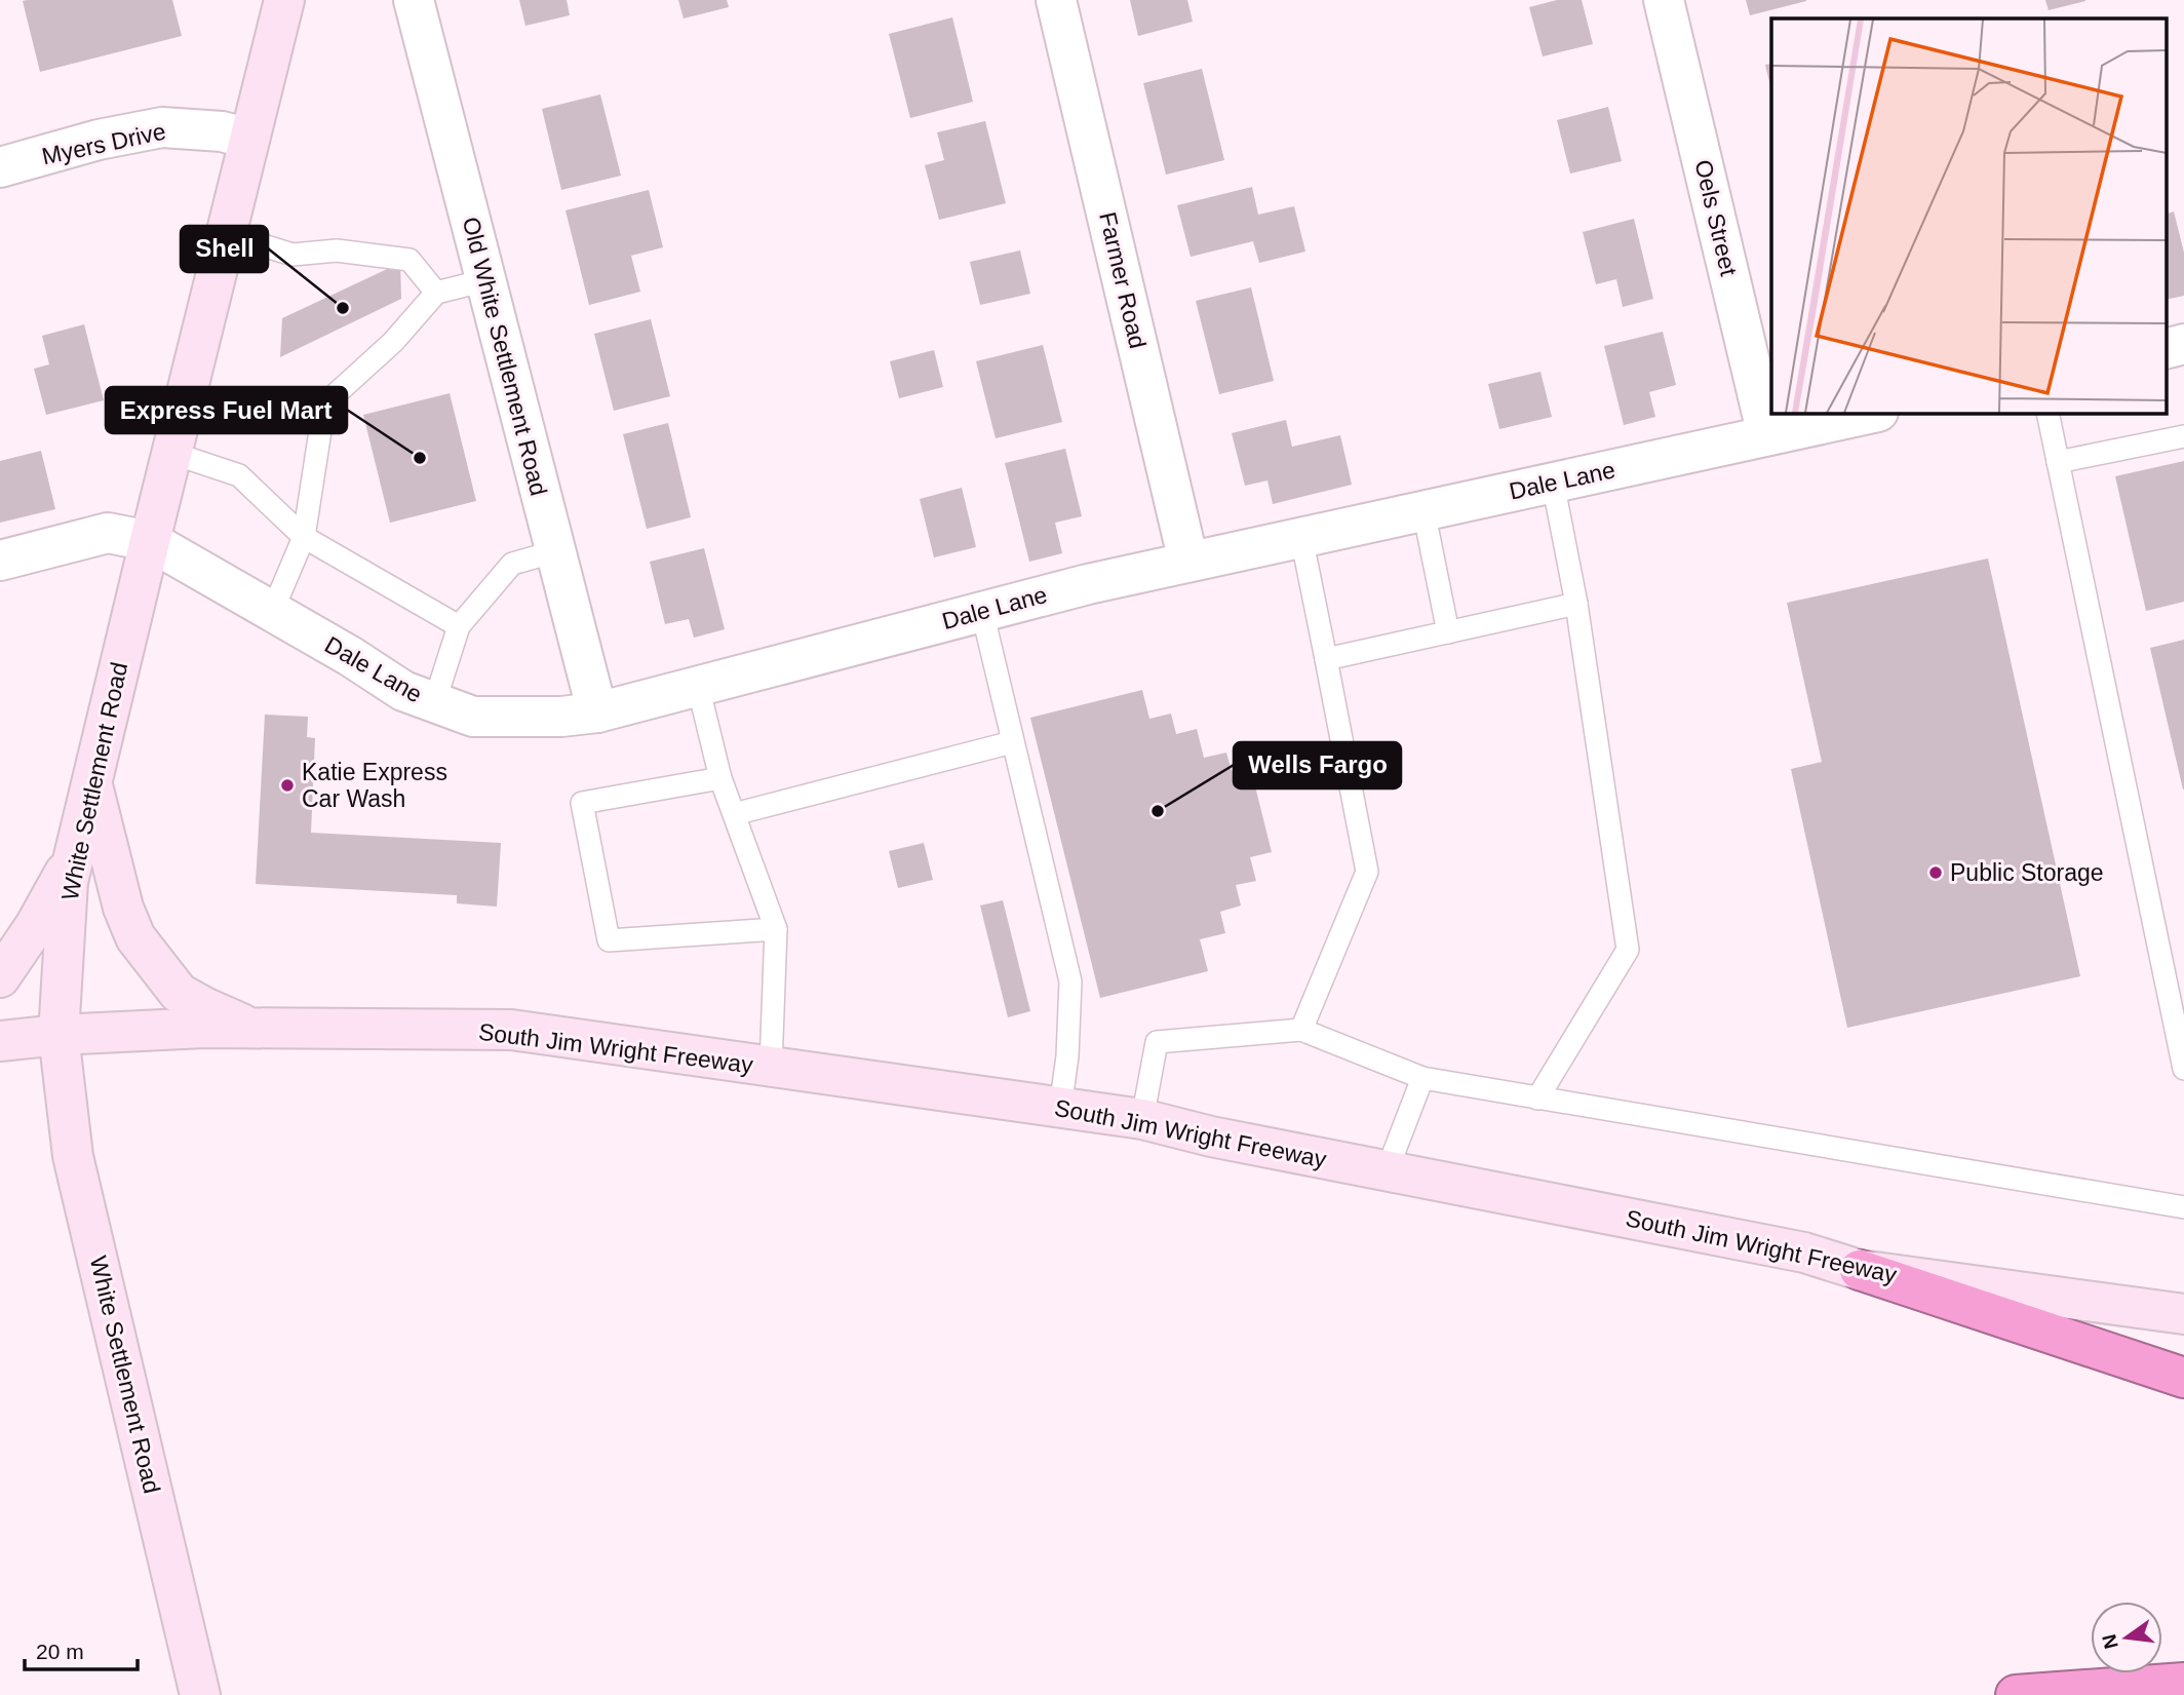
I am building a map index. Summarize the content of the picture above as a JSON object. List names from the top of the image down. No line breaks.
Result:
{"streets":{"main road":["White Settlement Road","South Jim Wright Freeway"],"street":["Myers Drive","Oels Street","Farmer Road","Old White Settlement Road","Dale Lane"]},"crossings":[["Myers Drive","White Settlement Road"],["Oels Street","Dale Lane"],["Farmer Road","Dale Lane"],["Old White Settlement Road","Dale Lane"],["Dale Lane","White Settlement Road"],["White Settlement Road","South Jim Wright Freeway"]],"places":["Shell","Express Fuel Mart","Katie Express Car Wash","Wells Fargo","Public Storage"],"scale_bar":"20 m","north":"left"}
